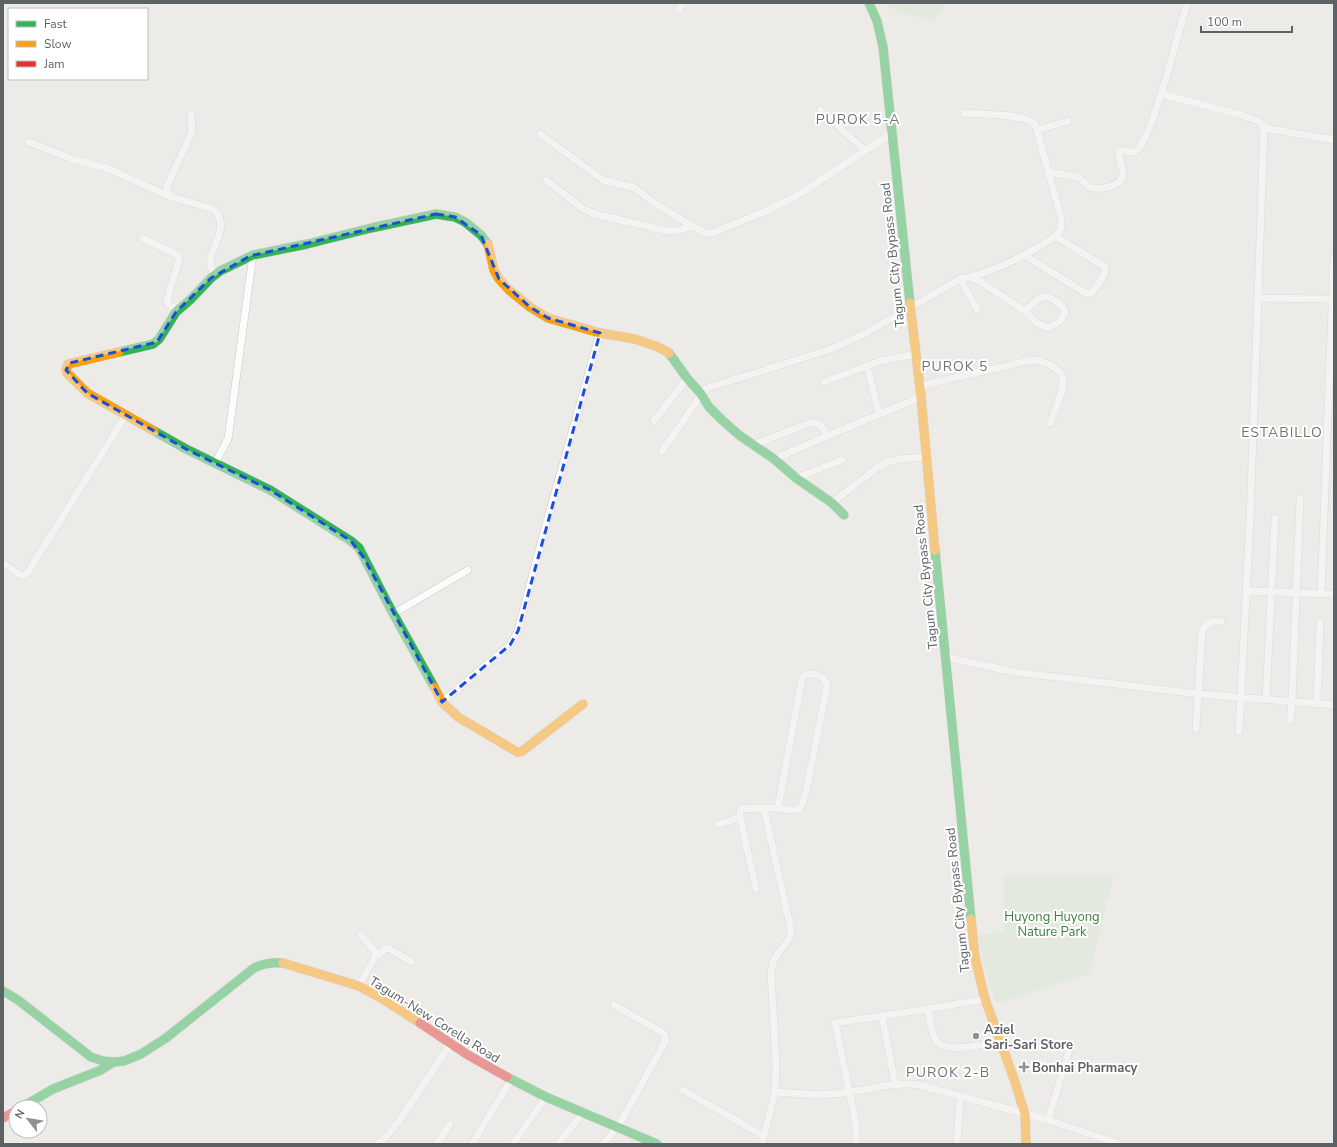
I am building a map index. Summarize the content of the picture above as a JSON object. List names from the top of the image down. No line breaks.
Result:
{"streets":{"main road":["Tagum City Bypass Road","Tagum-New Corella Road"]},"districts":["PUROK 5-A","PUROK 5","ESTABILLO","PUROK 2-B"],"parks":["Huyong Huyong Nature Park"],"places":{"other":["Aziel Sari-Sari Store"],"health":["Bonhai Pharmacy"]},"legend":["Fast","Slow","Jam"],"scale_bar":"100 m","north":"top left"}
